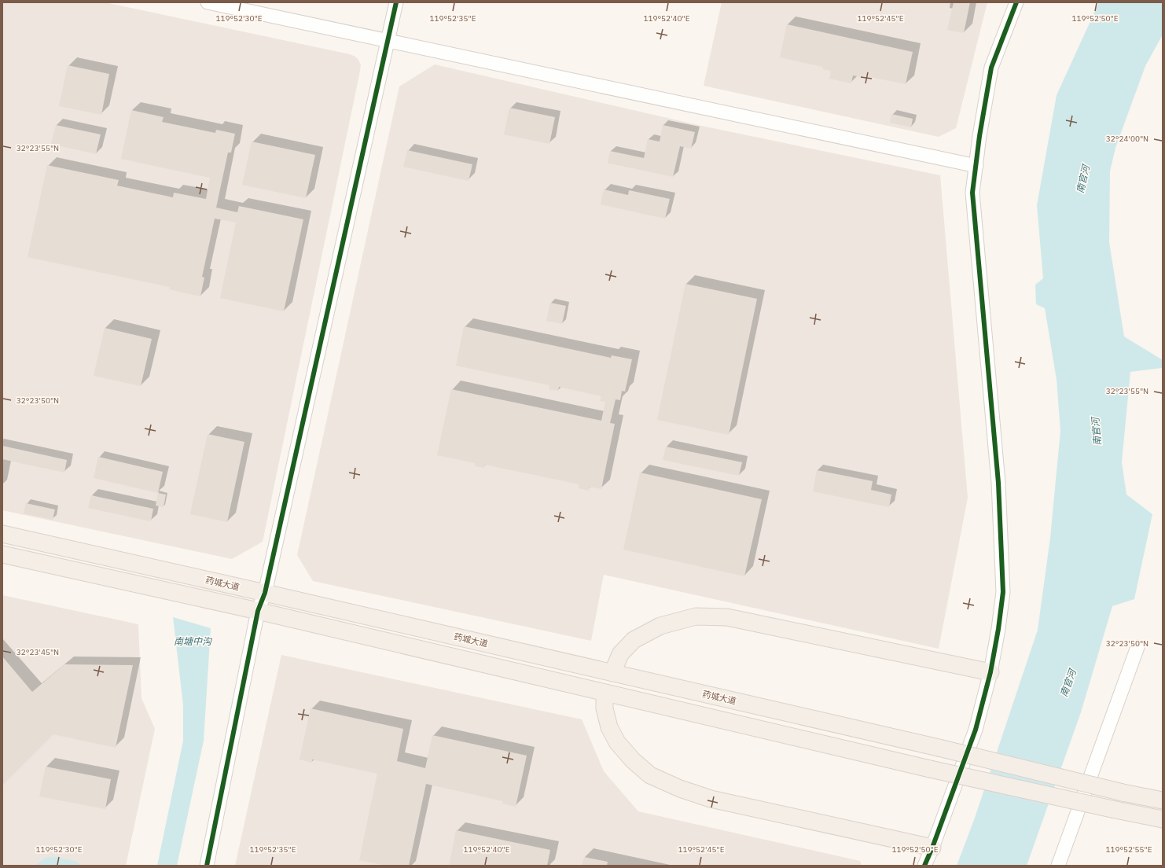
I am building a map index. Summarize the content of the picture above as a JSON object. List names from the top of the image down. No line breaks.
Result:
{"streets":{"main road":["药城大道"]},"water":["南官河","南塘中沟"],"coordinates":["119°52'30\"E","119°52'35\"E","119°52'40\"E","119°52'45\"E","119°52'50\"E","32°24'00\"N","32°23'55\"N","32°23'50\"N","32°23'45\"N","119°52'55\"E"]}
